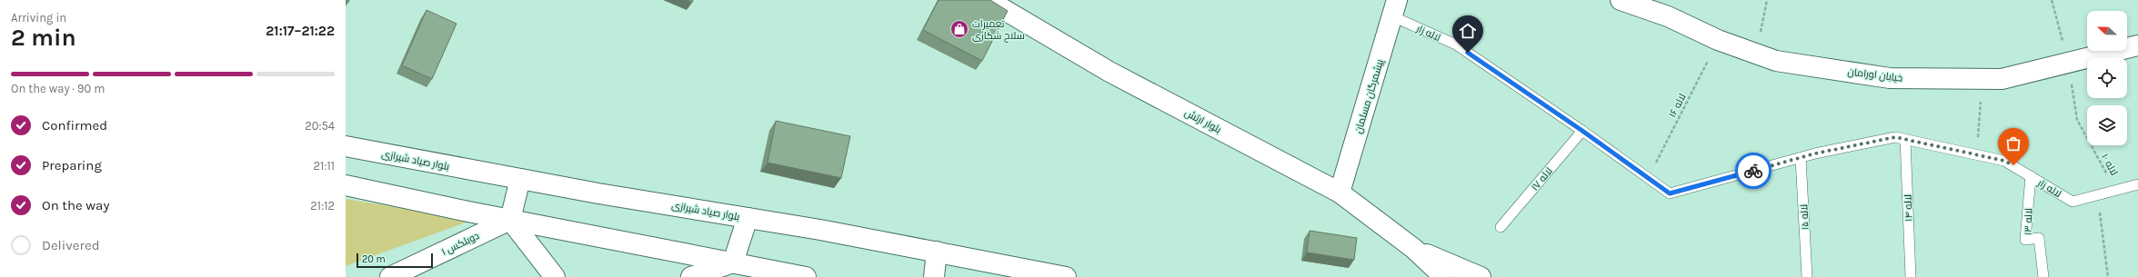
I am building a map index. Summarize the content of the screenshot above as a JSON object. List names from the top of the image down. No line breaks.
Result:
{"streets":{"main road":["خیابان اورامان","پیشمرگان مسلمان","بلوار ارتش","بلوار صیاد شیرازی","دوبلکس ۱"],"lane":["لاله زار","لاله ۱۷","لاله ۱۴","لاله ۱۵","لاله ۱۳"],"path":["لاله ۱۶","لاله ۱۰"]},"crossings":[["لاله زار","پیشمرگان مسلمان"],["لاله زار","لاله ۱۶"],["لاله زار","لاله ۱۰"],["لاله زار","لاله ۱۷"],["لاله زار","لاله ۱۴"],["لاله زار","لاله ۱۵"],["لاله زار","لاله ۱۳"],["خیابان اورامان","لاله ۱۶"],["خیابان اورامان","لاله ۱۰"],["پیشمرگان مسلمان","بلوار ارتش"]],"places":{"shop":["تعمیرات سلاح شکاری"]},"scale_bar":"20 m","north":"left","page":{"heading":["2 min","Arriving in","21:17–21:22"],"bar":"On the way · 90 m","list":[["Confirmed","20:54"],["Preparing","21:11"],["On the way","21:12"],"Delivered"],"scale":"20 m"}}
